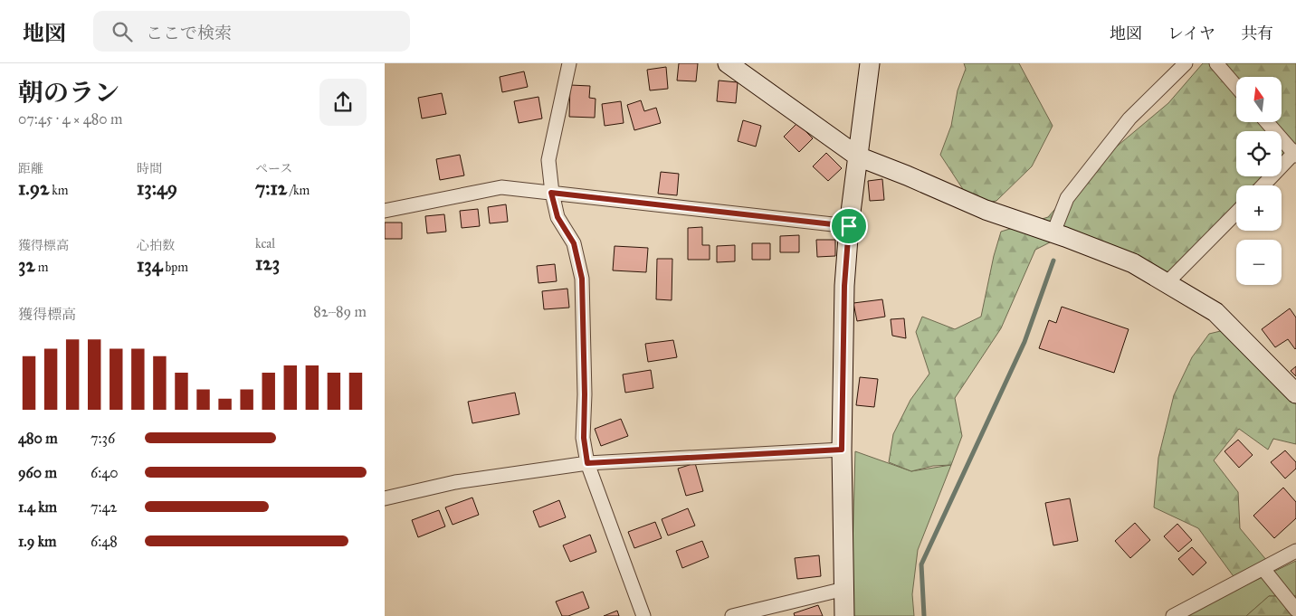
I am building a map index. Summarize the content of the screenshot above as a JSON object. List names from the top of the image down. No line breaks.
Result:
{"north":"top","page":{"header":"地図","search":"ここで検索","nav":["地図","レイヤ","共有"],"heading":["朝のラン","07:45 · 4 × 480 m"],"map_buttons":["+","−"],"stats":[["距離","1.92 km"],["時間","13:49"],["ペース","7:12 /km"],["獲得標高","32 m"],["心拍数","134 bpm"],["kcal","123"]],"chart":["獲得標高","82–89 m"],"list":[{"name":"480 m","note":"7:36"},{"name":"960 m","note":"6:40"},{"name":"1.4 km","note":"7:42"},{"name":"1.9 km","note":"6:48"}]}}
